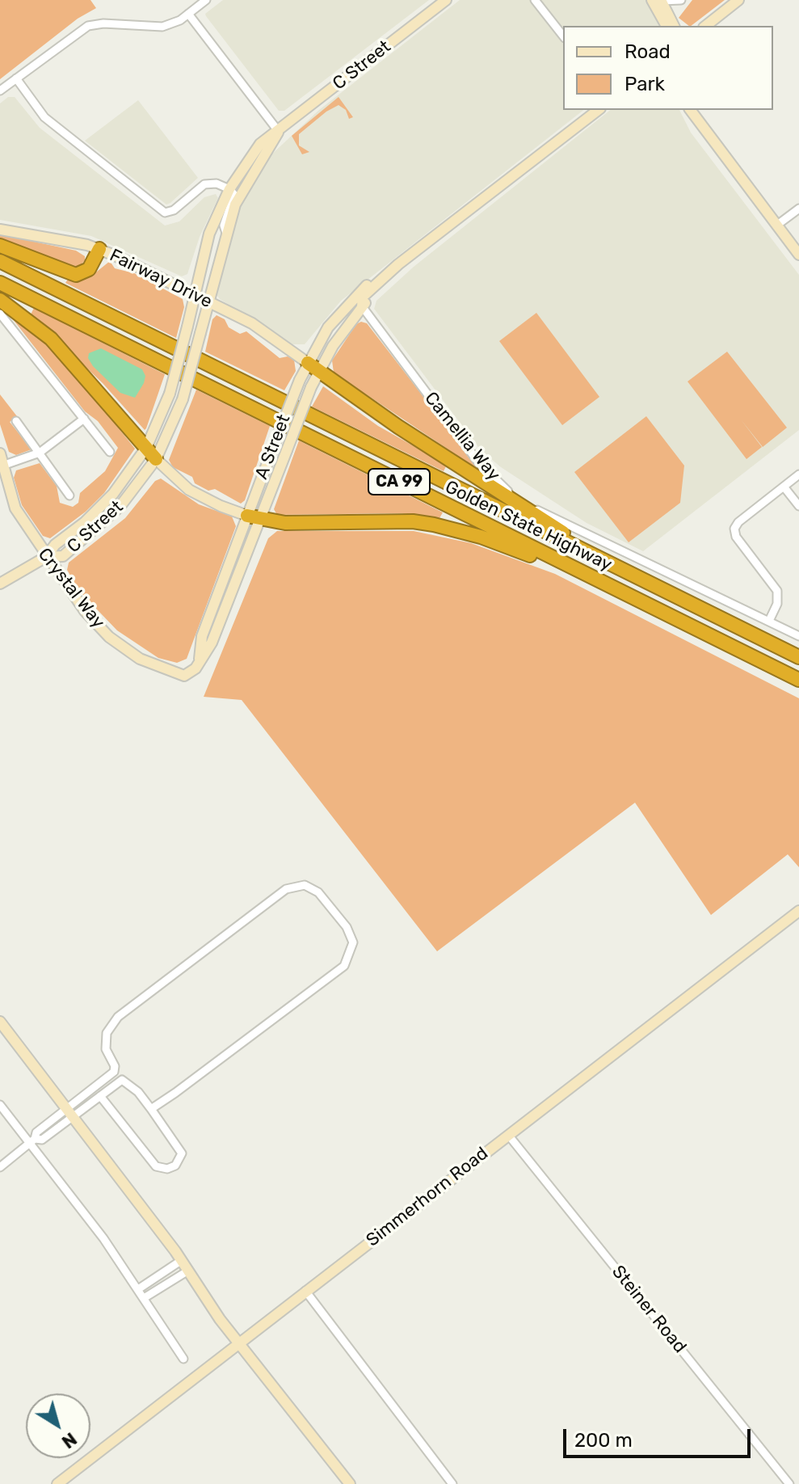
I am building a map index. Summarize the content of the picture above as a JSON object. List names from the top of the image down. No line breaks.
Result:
{"streets":{"highway":["CA 99","Golden State Highway"],"street":["C Street","Fairway Drive","Camellia Way","A Street","Crystal Way","Simmerhorn Road","Steiner Road"]},"crossings":[["C Street","Fairway Drive"],["C Street","Crystal Way"],["Fairway Drive","A Street"],["Camellia Way","A Street"],["A Street","Crystal Way"],["Simmerhorn Road","Steiner Road"]],"legend":["Road","Park"],"scale_bar":"200 m","north":"bottom right"}
